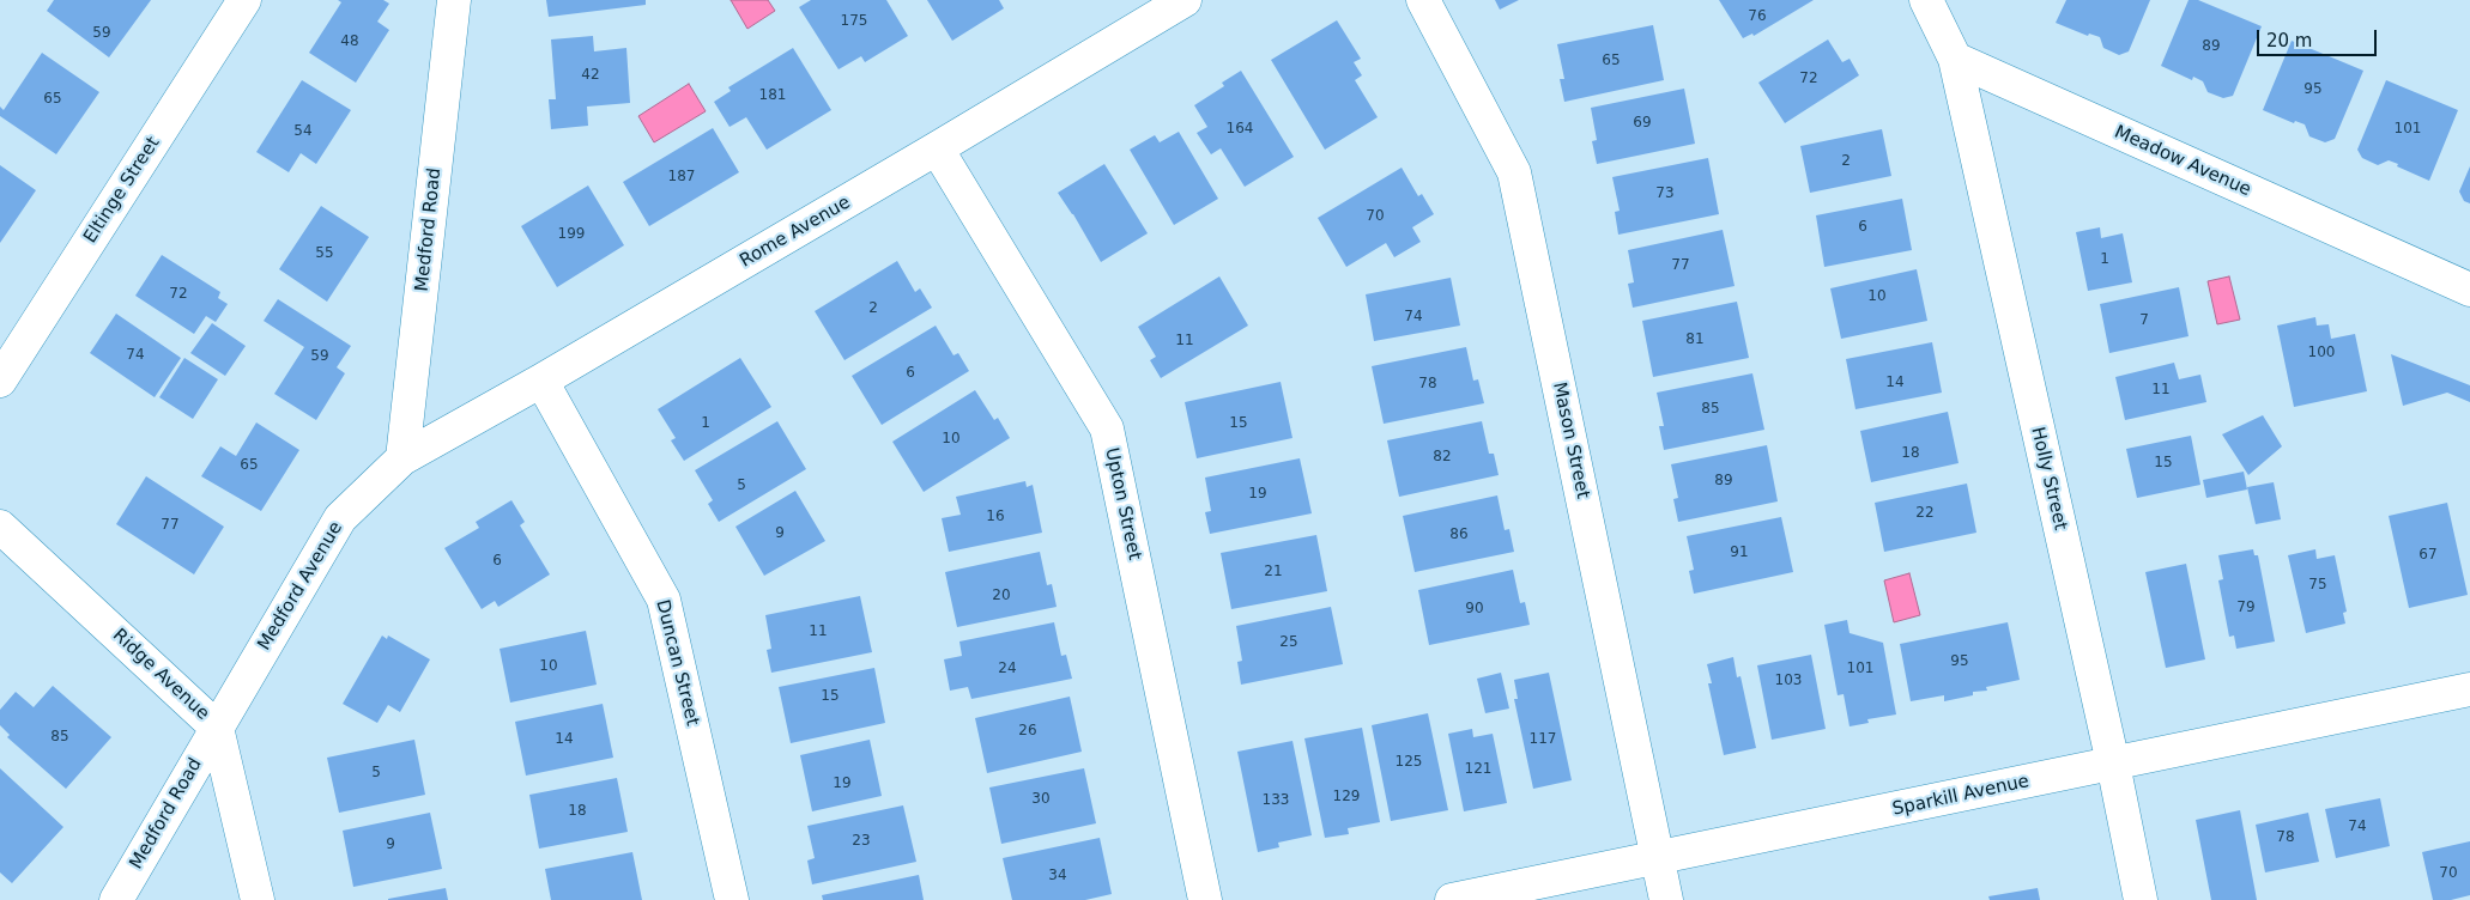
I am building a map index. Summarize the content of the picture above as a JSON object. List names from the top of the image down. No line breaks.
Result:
{"streets":{"street":["Meadow Avenue","Eltinge Street","Medford Road","Rome Avenue","Mason Street","Holly Street","Upton Street","Medford Avenue","Duncan Street","Ridge Avenue","Sparkill Avenue"]},"crossings":[["Meadow Avenue","Holly Street"],["Medford Road","Rome Avenue"],["Medford Road","Medford Avenue"],["Medford Road","Ridge Avenue"],["Rome Avenue","Upton Street"],["Rome Avenue","Medford Avenue"],["Rome Avenue","Duncan Street"],["Mason Street","Sparkill Avenue"],["Holly Street","Sparkill Avenue"],["Medford Avenue","Ridge Avenue"]],"house_numbers":["76","175","59","48","89","65","42","72","95","181","65","69","164","101","54","2","187","73","70","6","199","55","1","77","72","10","2","74","7","81","11","100","74","59","6","14","78","11","85","1","15","10","18","82","15","65","89","5","19","22","16","77","9","86","91","67","6","21","75","20","79","90","11","25","95","10","24","101","103","15","26","85","14","117","125","121","5","19","129","30","133","18","74","78","23","9","70","34"],"scale_bar":"20 m"}
